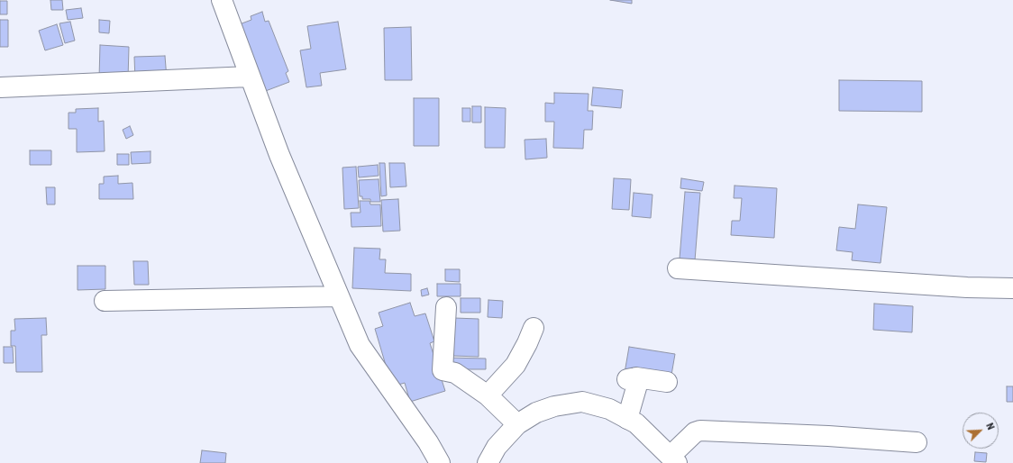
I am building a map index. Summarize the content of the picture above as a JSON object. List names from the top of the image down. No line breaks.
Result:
{"north":"top right"}
